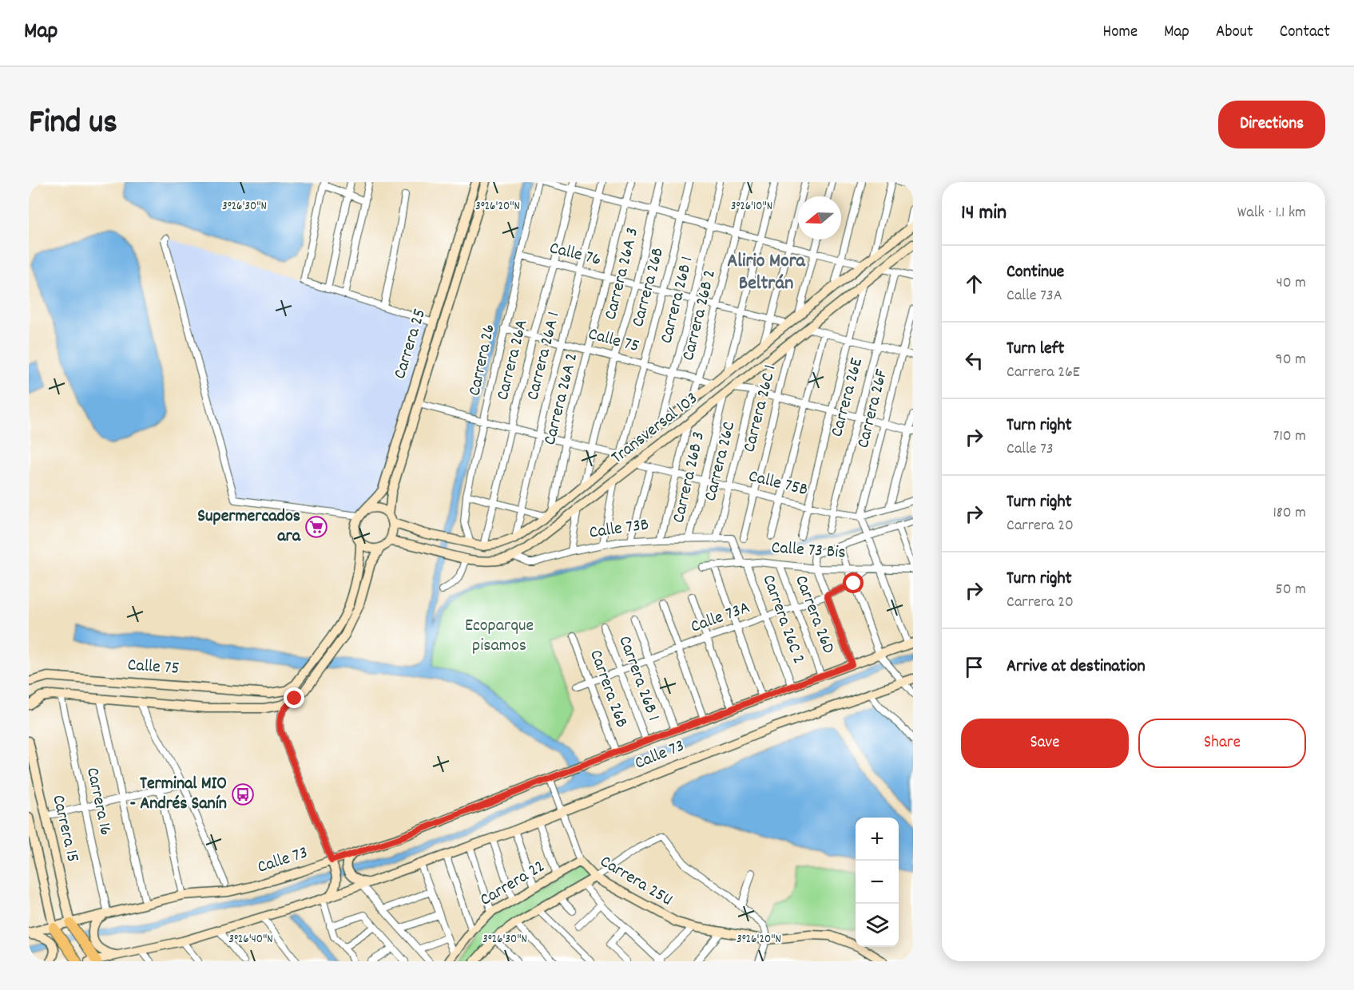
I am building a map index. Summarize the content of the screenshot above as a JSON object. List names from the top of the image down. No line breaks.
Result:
{"streets":{"main road":["Calle 75","Carrera 25","Transversal 103","Calle 73","Carrera 15","Carrera 25U","Carrera 22"],"street":["Calle 76","Carrera 26A 3","Carrera 26B","Carrera 26B 1","Carrera 26B 2","Carrera 26A 1","Carrera 26","Carrera 26A","Carrera 26E","Carrera 26A 2","Carrera 26C 1","Carrera 26F","Carrera 26C","Carrera 26B 3","Calle 75B","Calle 73B","Calle 73 Bis","Carrera 26D","Calle 73A","Carrera 26C 2","Carrera 16"]},"crossings":[["Calle 76","Carrera 26A 3"],["Calle 76","Carrera 26B"],["Calle 76","Carrera 26B 1"],["Calle 76","Carrera 26B 2"],["Calle 76","Carrera 26A 1"],["Calle 76","Carrera 26"],["Calle 76","Carrera 26A"],["Calle 76","Carrera 26A 2"],["Calle 76","Transversal 103"],["Carrera 26A 3","Calle 75"],["Carrera 26A 3","Transversal 103"],["Carrera 26B","Calle 75"],["Carrera 26B","Transversal 103"],["Carrera 26B","Calle 73A"],["Carrera 26B","Calle 73"],["Carrera 26B 1","Calle 75"],["Carrera 26B 1","Transversal 103"],["Carrera 26B 1","Calle 73A"],["Carrera 26B 1","Calle 73"],["Carrera 26B 2","Calle 75"],["Carrera 26B 2","Transversal 103"],["Calle 75","Carrera 25"],["Calle 75","Carrera 26A 1"],["Calle 75","Carrera 26"],["Calle 75","Carrera 26A"],["Calle 75","Carrera 26A 2"],["Calle 75","Transversal 103"],["Calle 75","Carrera 16"],["Carrera 25","Transversal 103"],["Carrera 26A 1","Transversal 103"],["Carrera 26","Transversal 103"],["Carrera 26A","Transversal 103"],["Carrera 26E","Calle 75B"],["Carrera 26A 2","Transversal 103"],["Carrera 26C 1","Transversal 103"],["Carrera 26C 1","Calle 75B"],["Carrera 26F","Calle 75B"],["Transversal 103","Carrera 26B 3"],["Transversal 103","Calle 75B"],["Transversal 103","Calle 73B"],["Carrera 26C","Calle 75B"],["Carrera 26C","Calle 73B"],["Carrera 26B 3","Calle 75B"],["Carrera 26B 3","Calle 73B"],["Calle 73B","Carrera 26C 2"],["Calle 73 Bis","Carrera 26D"],["Calle 73 Bis","Calle 73A"],["Calle 73 Bis","Carrera 26C 2"],["Carrera 26D","Calle 73A"],["Carrera 26D","Calle 73"],["Calle 73A","Carrera 26C 2"],["Carrera 26C 2","Calle 73"],["Calle 73","Carrera 16"],["Calle 73","Carrera 15"],["Calle 73","Carrera 25U"],["Carrera 25U","Carrera 22"]],"districts":["Alirio Mora Beltrán"],"parks":["Ecoparque pisamos"],"places":{"supermarket":["Supermercados ara"],"bus stop":["Terminal MIO - Andrés Sanín"]},"north":"left","page":{"header":"Map","nav":["Home","Map","About","Contact"],"title":"Find us","buttons":["Directions",["Save","Share"]],"heading":["14 min","Walk · 1.1 km"],"list":[["Continue","Calle 73A","40 m"],["Turn left","Carrera 26E","90 m"],["Turn right","Calle 73","710 m"],["Turn right","Carrera 20","180 m"],["Turn right","Carrera 20","50 m"],"Arrive at destination"],"map_buttons":["+","−"]},"coordinates":["3°26'30\"N","3°26'20\"N","3°26'10\"N","3°26'40\"N"]}
